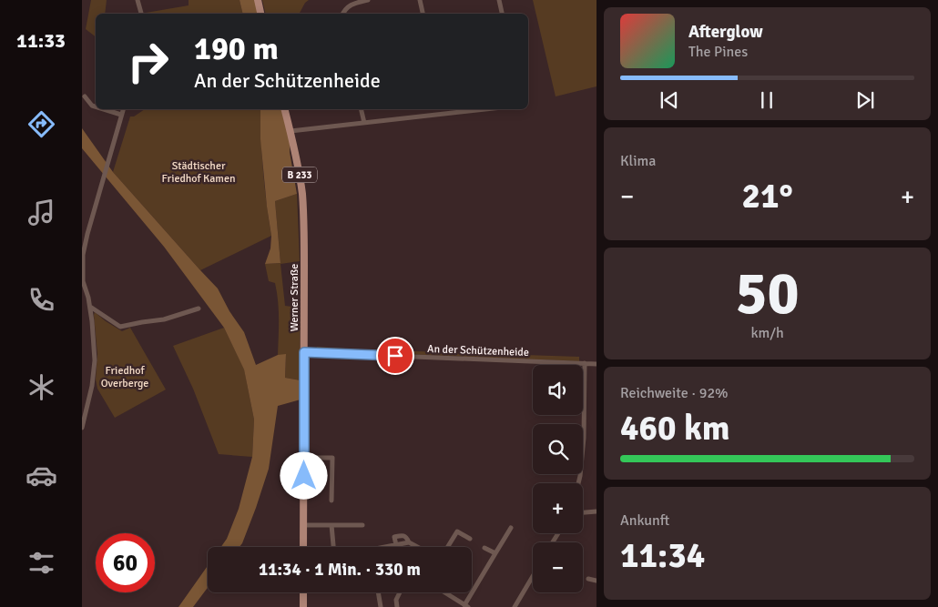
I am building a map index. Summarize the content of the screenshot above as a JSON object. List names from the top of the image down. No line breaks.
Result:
{"streets":{"main road":["B 233","Werner Straße"],"street":["An der Schützenheide"]},"crossings":[["B 233","Werner Straße"],["Werner Straße","An der Schützenheide"]],"parks":["Städtischer Friedhof Kamen","Friedhof Overberge"],"page":{"tabs":"11:33","turn":["190 m","An der Schützenheide"],"song":["Afterglow","The Pines"],"tile":["Klima",["50","km/h"],["Reichweite · 92%","460 km"],["Ankunft","11:34"]],"heat":["−","21°","+"],"map_buttons":["+","−"],"limit":"60","trip":"11:34 · 1 Min. · 330 m"}}
